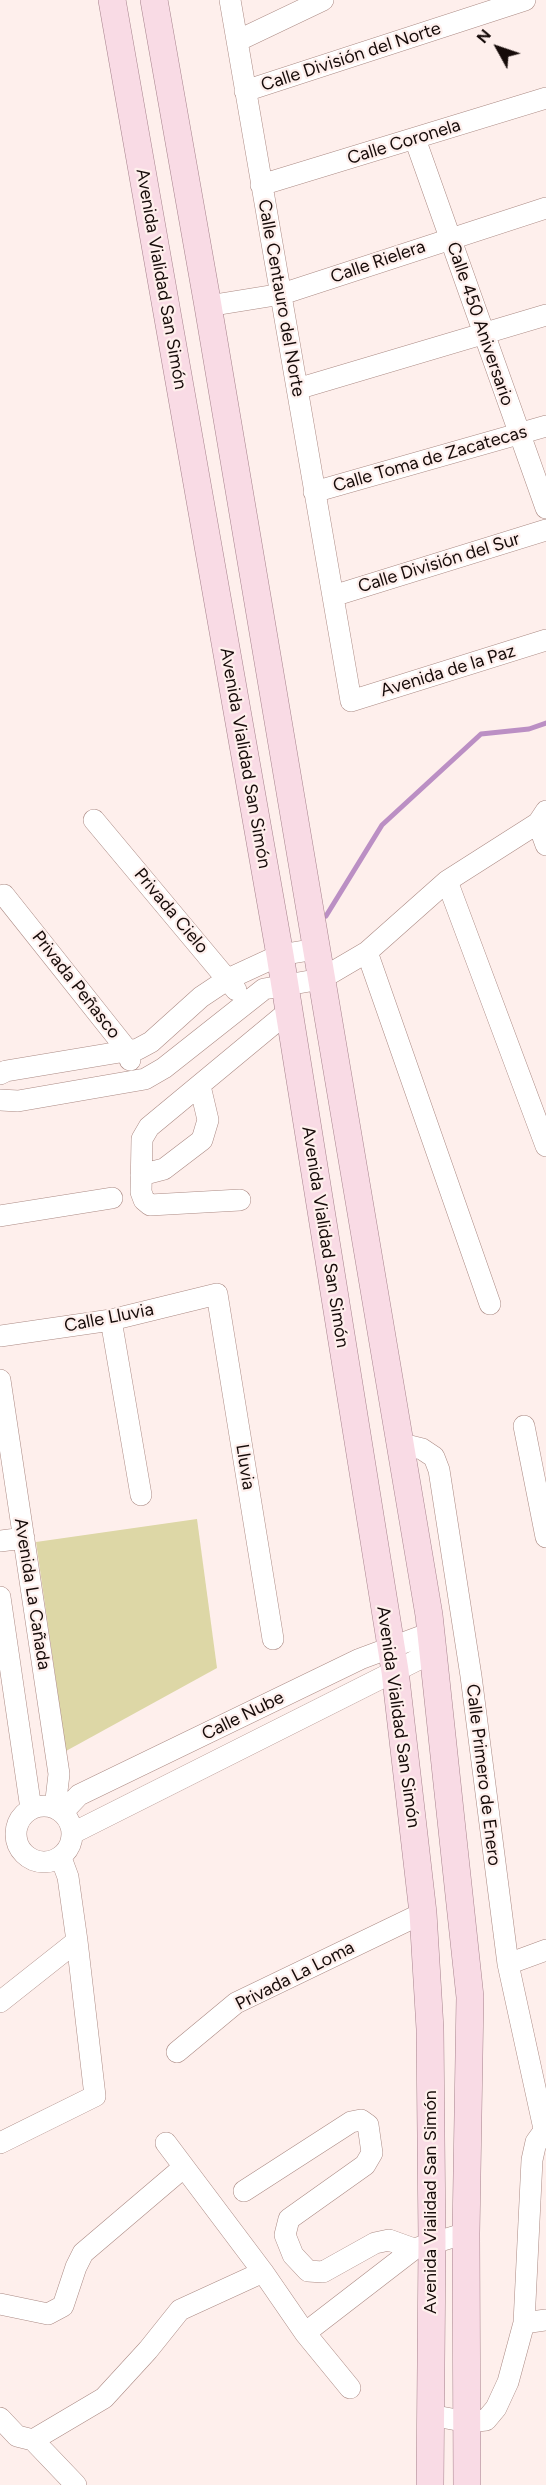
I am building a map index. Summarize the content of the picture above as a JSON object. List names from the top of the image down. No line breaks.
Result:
{"streets":{"main road":["Avenida Vialidad San Simón"],"street":["Calle División del Norte","Calle Coronela","Calle Rielera","Calle Centauro del Norte","Calle 450 Aniversario","Calle Toma de Zacatecas","Calle División del Sur","Avenida de la Paz","Privada Cielo","Privada Peñasco","Calle Lluvia","Lluvia","Avenida La Cañada","Calle Nube","Calle Primero de Enero","Privada La Loma"]},"crossings":[["Calle División del Norte","Calle Centauro del Norte"],["Calle Coronela","Calle Centauro del Norte"],["Calle Coronela","Calle 450 Aniversario"],["Calle Rielera","Avenida Vialidad San Simón"],["Calle Rielera","Calle Centauro del Norte"],["Calle Rielera","Calle 450 Aniversario"],["Avenida Vialidad San Simón","Calle Nube"],["Avenida Vialidad San Simón","Calle Primero de Enero"],["Avenida Vialidad San Simón","Privada La Loma"],["Calle Centauro del Norte","Calle Toma de Zacatecas"],["Calle Centauro del Norte","Calle División del Sur"],["Calle Centauro del Norte","Avenida de la Paz"],["Calle 450 Aniversario","Calle Toma de Zacatecas"],["Calle Lluvia","Lluvia"],["Avenida La Cañada","Calle Nube"],["Calle Nube","Calle Primero de Enero"]],"north":"top left"}
